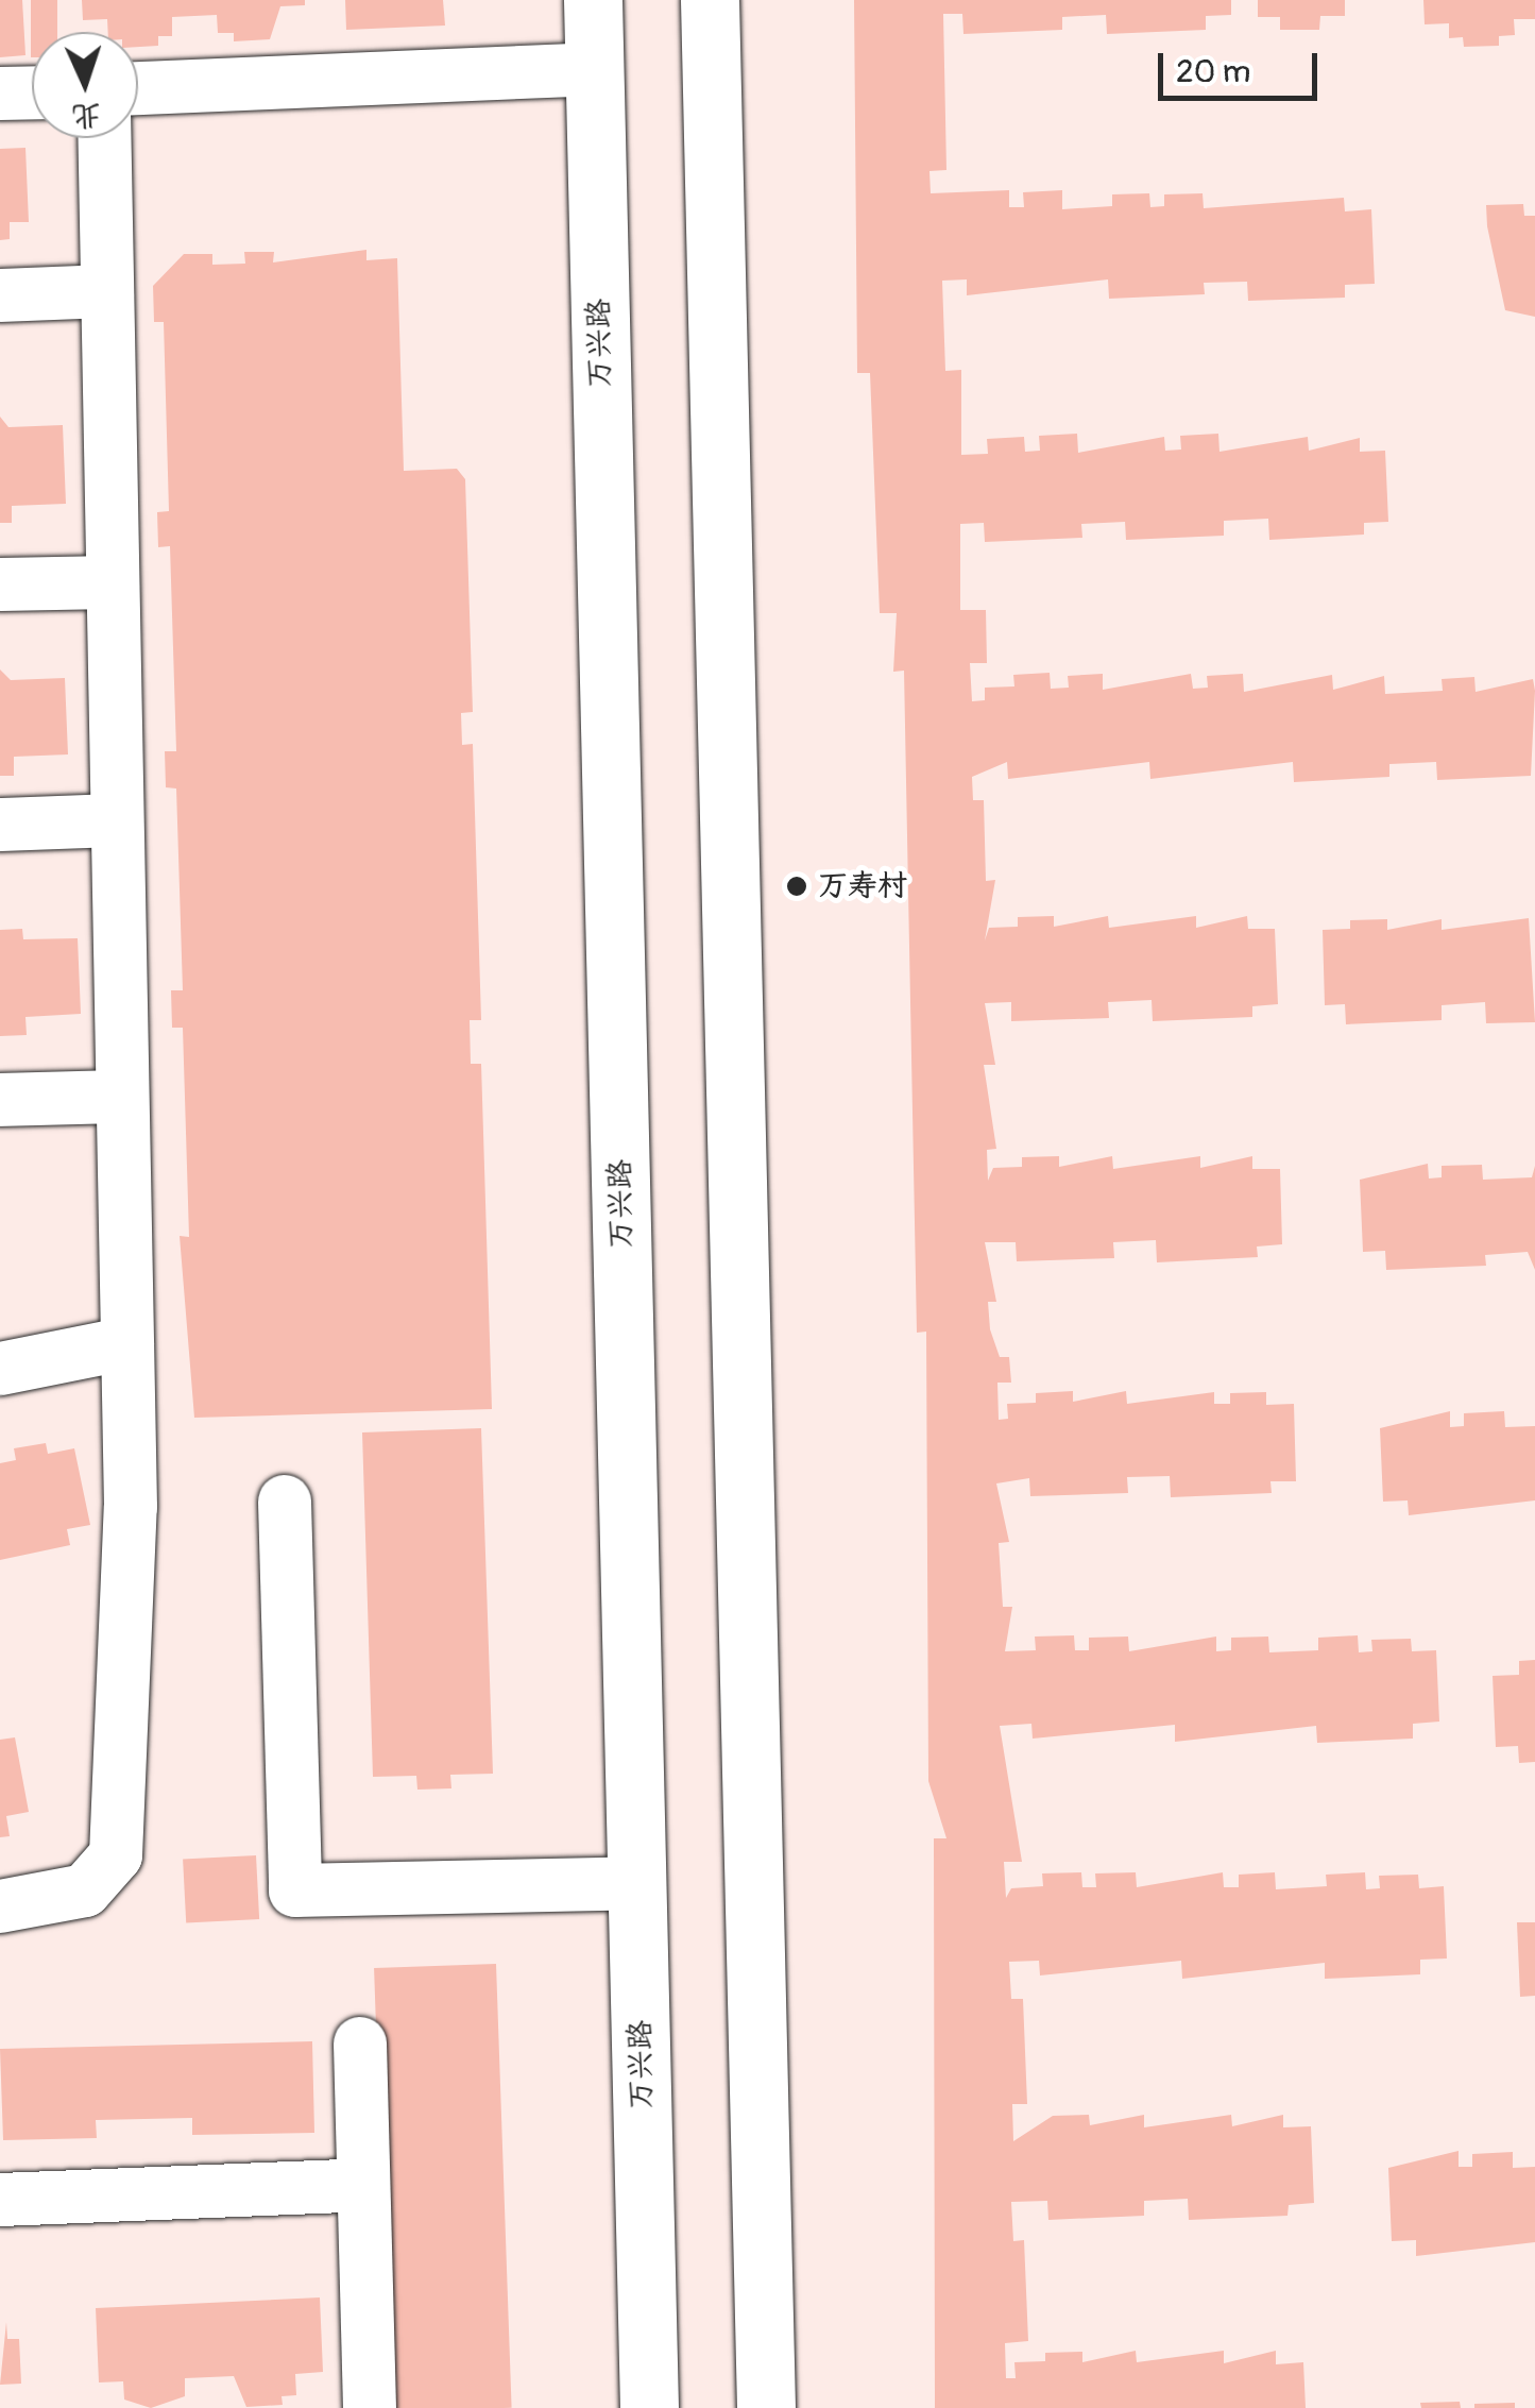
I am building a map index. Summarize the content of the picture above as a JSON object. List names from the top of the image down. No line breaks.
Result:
{"streets":{"main road":["万兴路"]},"places":["万寿村"],"scale_bar":"20 m","north":"bottom"}
